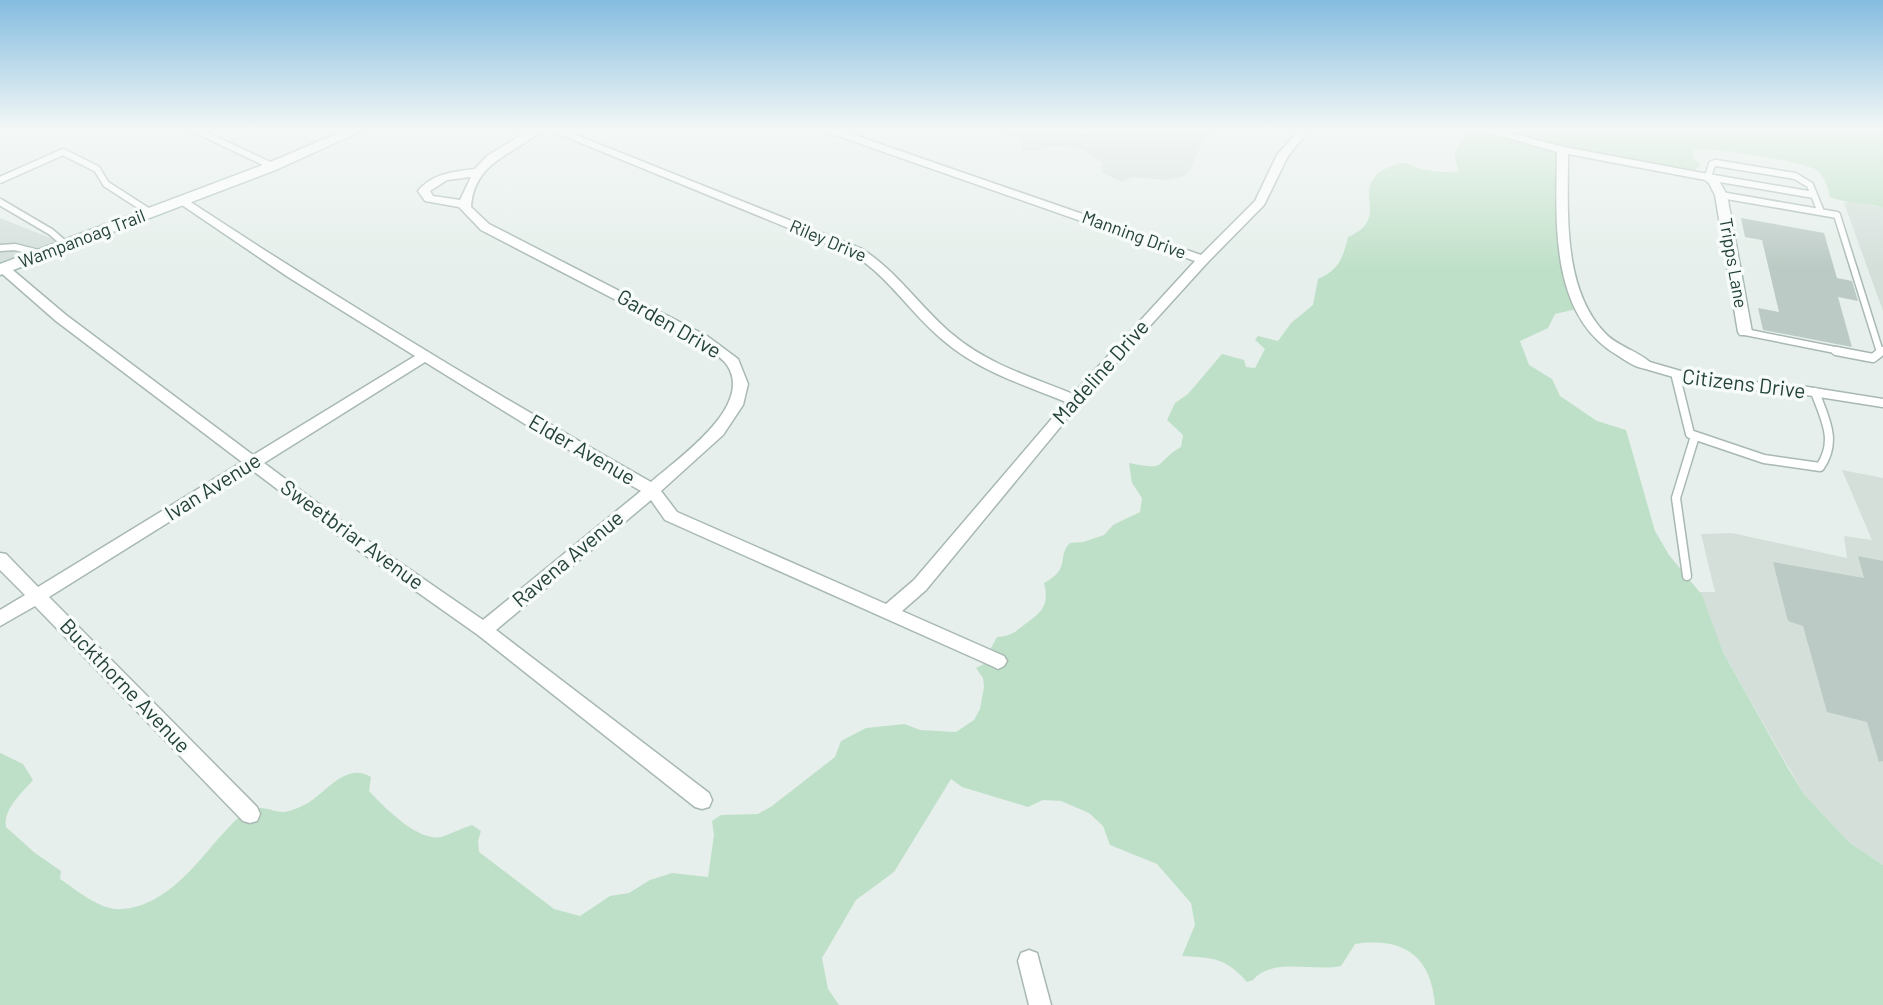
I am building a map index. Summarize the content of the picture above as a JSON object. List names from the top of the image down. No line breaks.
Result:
{"streets":{"main road":["Wampanoag Trail"],"street":["Manning Drive","Riley Drive","Tripps Lane","Garden Drive","Madeline Drive","Citizens Drive","Elder Avenue","Ivan Avenue","Sweetbriar Avenue","Ravena Avenue","Buckthorne Avenue"]},"crossings":[["Manning Drive","Madeline Drive"],["Wampanoag Trail","Elder Avenue"],["Wampanoag Trail","Sweetbriar Avenue"],["Riley Drive","Madeline Drive"],["Garden Drive","Elder Avenue"],["Garden Drive","Ravena Avenue"],["Madeline Drive","Elder Avenue"],["Elder Avenue","Ivan Avenue"],["Elder Avenue","Ravena Avenue"],["Ivan Avenue","Sweetbriar Avenue"],["Ivan Avenue","Buckthorne Avenue"],["Sweetbriar Avenue","Ravena Avenue"]]}
